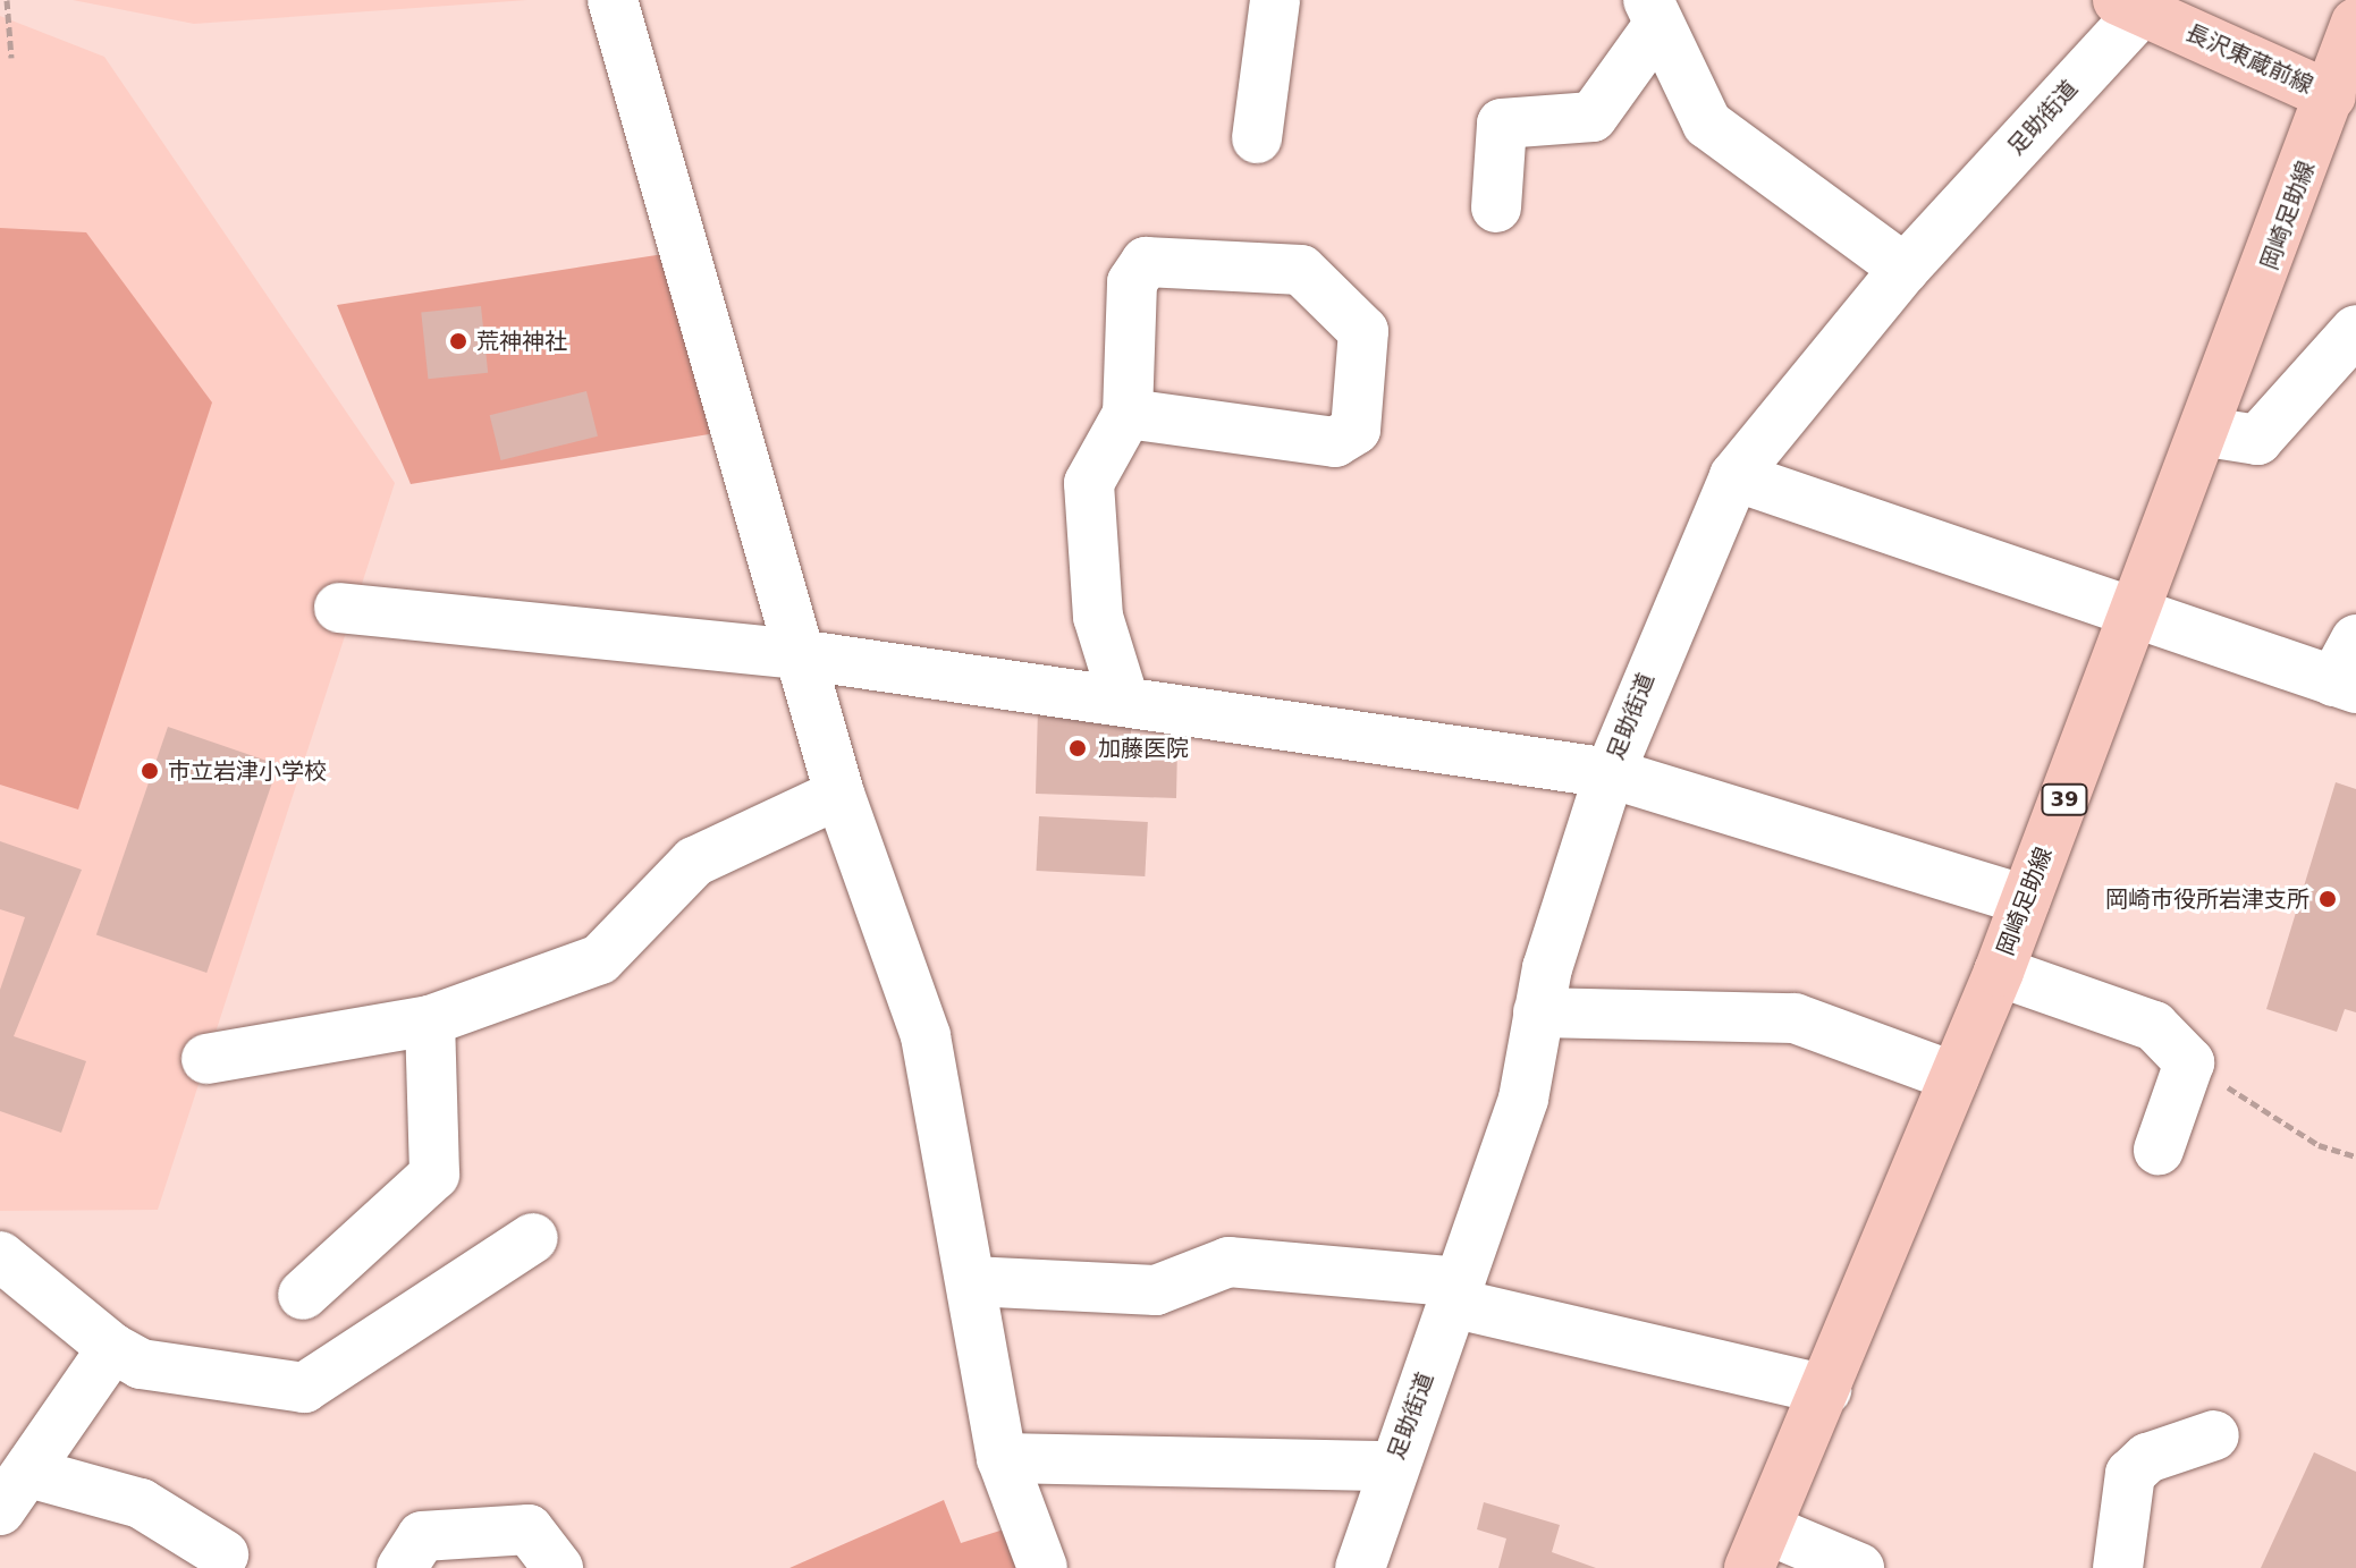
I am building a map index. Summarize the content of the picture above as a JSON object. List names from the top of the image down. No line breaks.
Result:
{"streets":{"main road":["長沢東蔵前線","岡崎足助線","39"],"street":["足助街道"]},"crossings":[["長沢東蔵前線","足助街道"],["長沢東蔵前線","岡崎足助線"]],"places":["荒神神社","加藤医院","市立岩津小学校","岡崎市役所岩津支所"]}
